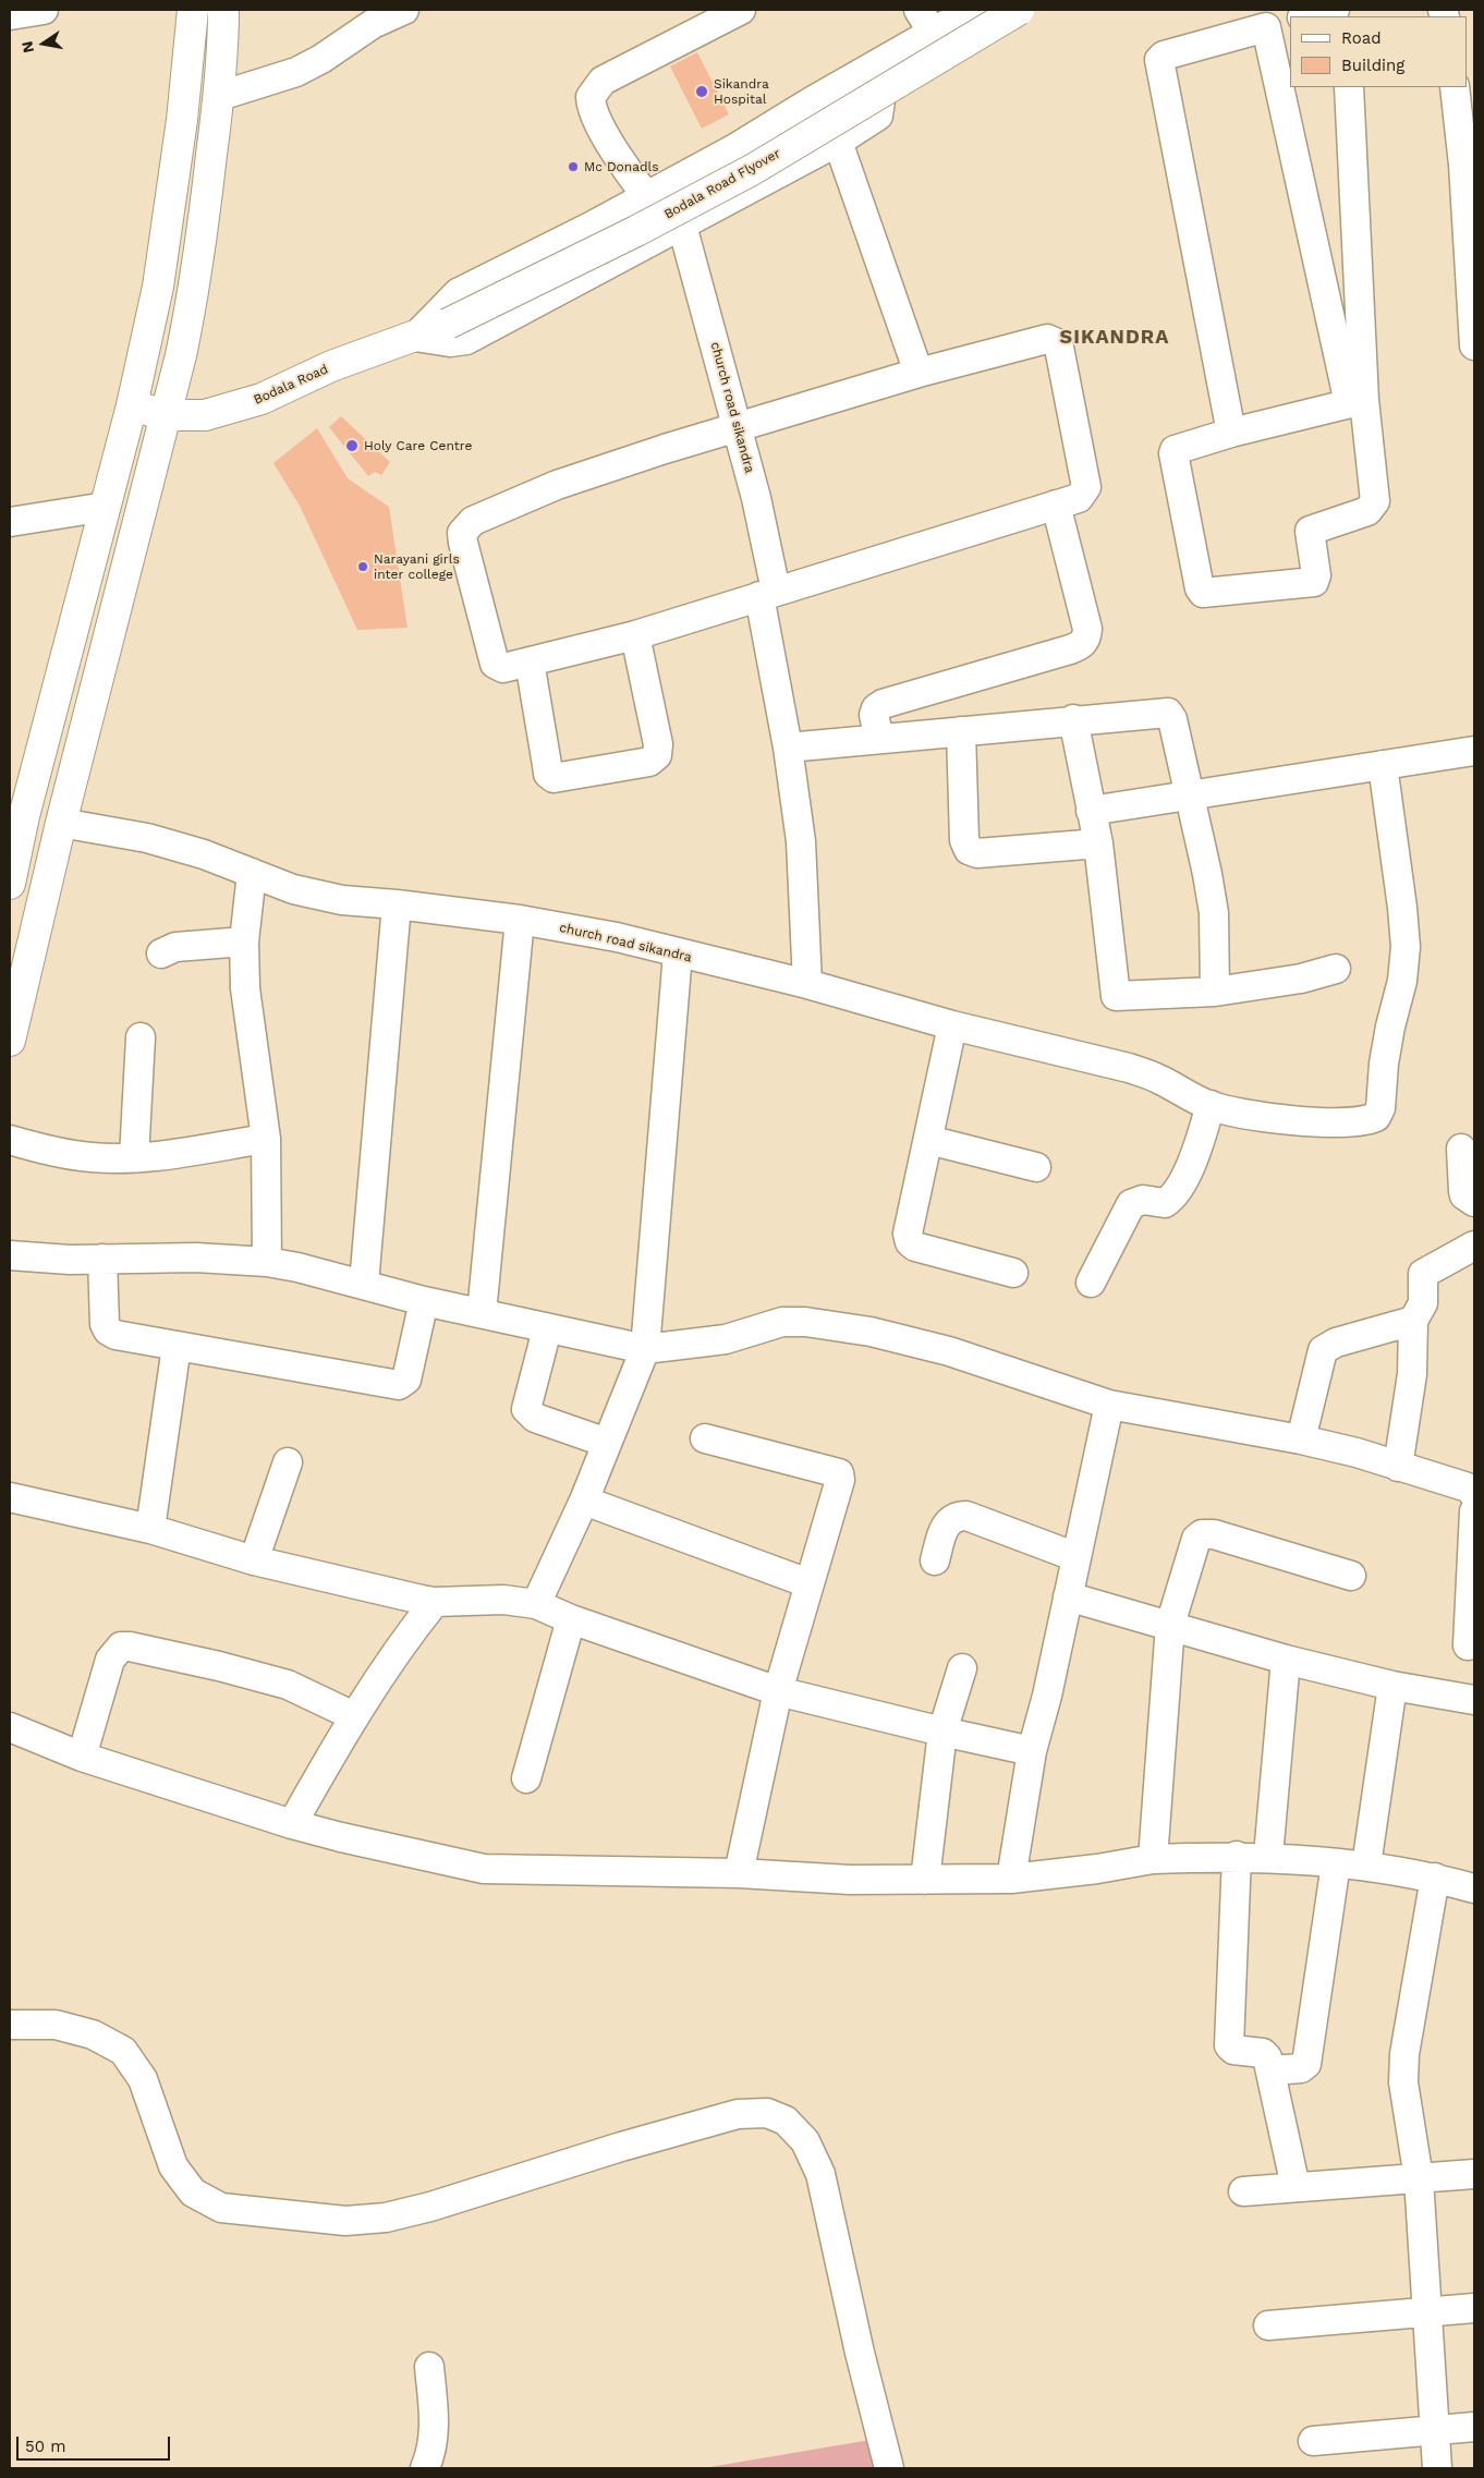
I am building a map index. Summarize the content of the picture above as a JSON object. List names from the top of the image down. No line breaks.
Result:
{"streets":{"main road":["Bodala Road Flyover","Bodala Road"],"street":["church road sikandra"]},"crossings":[["Bodala Road Flyover","Bodala Road"]],"districts":["SIKANDRA"],"places":["Sikandra Hospital","Mc Donadls","Holy Care Centre","Narayani girls inter college"],"legend":["Road","Building"],"scale_bar":"50 m","north":"left"}
